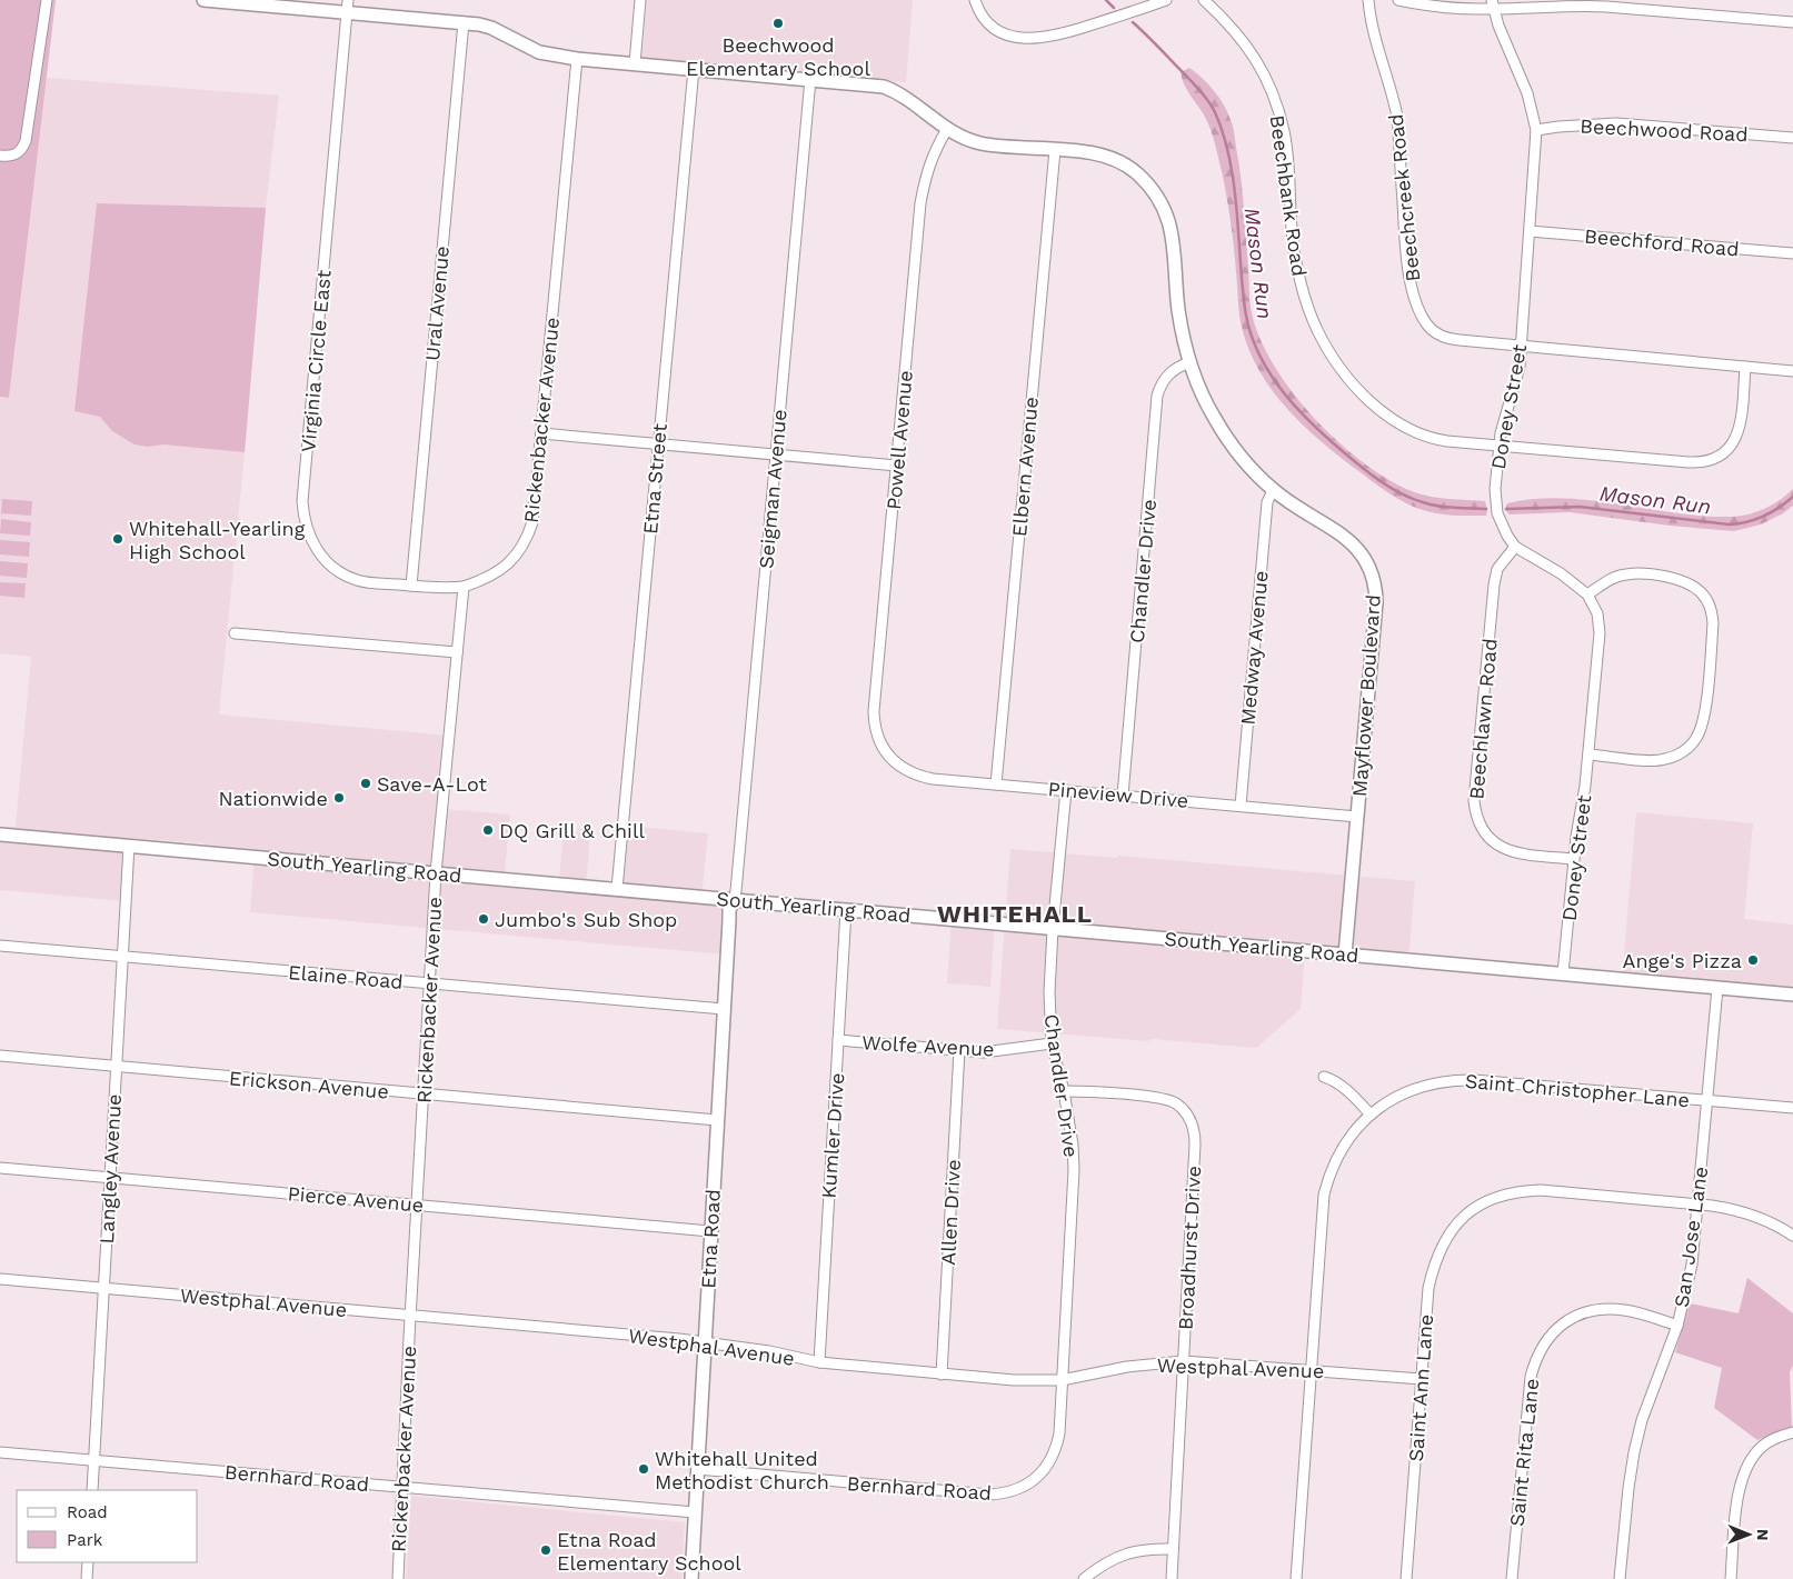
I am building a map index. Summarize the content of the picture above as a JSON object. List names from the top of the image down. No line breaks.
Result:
{"streets":{"street":["Beechwood Road","Beechbank Road","Beechcreek Road","Beechford Road","Ural Avenue","Virginia Circle East","Doney Street","Rickenbacker Avenue","Powell Avenue","Elbern Avenue","Etna Street","Seigman Avenue","Chandler Drive","Medway Avenue","Mayflower Boulevard","Beechlawn Road","Pineview Drive","South Yearling Road","Elaine Road","Wolfe Avenue","Erickson Avenue","Saint Christopher Lane","Kumler Drive","Langley Avenue","Pierce Avenue","Allen Drive","San Jose Lane","Etna Road","Broadhurst Drive","Westphal Avenue","Saint Ann Lane","Saint Rita Lane","Bernhard Road"]},"crossings":[["Beechwood Road","Doney Street"],["Beechbank Road","Beechcreek Road"],["Beechbank Road","Doney Street"],["Beechcreek Road","Doney Street"],["Beechford Road","Doney Street"],["Ural Avenue","Virginia Circle East"],["Virginia Circle East","Rickenbacker Avenue"],["Doney Street","Beechlawn Road"],["Doney Street","South Yearling Road"],["Rickenbacker Avenue","South Yearling Road"],["Rickenbacker Avenue","Elaine Road"],["Rickenbacker Avenue","Erickson Avenue"],["Rickenbacker Avenue","Pierce Avenue"],["Rickenbacker Avenue","Westphal Avenue"],["Rickenbacker Avenue","Bernhard Road"],["Powell Avenue","Mayflower Boulevard"],["Powell Avenue","Pineview Drive"],["Elbern Avenue","Mayflower Boulevard"],["Elbern Avenue","Pineview Drive"],["Etna Street","South Yearling Road"],["Seigman Avenue","Mayflower Boulevard"],["Seigman Avenue","South Yearling Road"],["Seigman Avenue","Etna Road"],["Chandler Drive","Mayflower Boulevard"],["Chandler Drive","Pineview Drive"],["Chandler Drive","South Yearling Road"],["Chandler Drive","Wolfe Avenue"],["Chandler Drive","Broadhurst Drive"],["Chandler Drive","Westphal Avenue"],["Chandler Drive","Bernhard Road"],["Medway Avenue","Mayflower Boulevard"],["Medway Avenue","Pineview Drive"],["Mayflower Boulevard","Pineview Drive"],["Mayflower Boulevard","South Yearling Road"],["South Yearling Road","Kumler Drive"],["South Yearling Road","Langley Avenue"],["South Yearling Road","San Jose Lane"],["South Yearling Road","Etna Road"],["Elaine Road","Langley Avenue"],["Elaine Road","Etna Road"],["Wolfe Avenue","Kumler Drive"],["Wolfe Avenue","Allen Drive"],["Erickson Avenue","Langley Avenue"],["Erickson Avenue","Etna Road"],["Saint Christopher Lane","San Jose Lane"],["Saint Christopher Lane","Westphal Avenue"],["Kumler Drive","Westphal Avenue"],["Langley Avenue","Pierce Avenue"],["Langley Avenue","Westphal Avenue"],["Langley Avenue","Bernhard Road"],["Pierce Avenue","Etna Road"],["Allen Drive","Westphal Avenue"],["San Jose Lane","Saint Ann Lane"],["San Jose Lane","Saint Rita Lane"],["Etna Road","Westphal Avenue"],["Etna Road","Bernhard Road"],["Broadhurst Drive","Westphal Avenue"],["Westphal Avenue","Saint Ann Lane"]],"districts":["WHITEHALL"],"water":["Mason Run"],"places":["Beechwood Elementary School","Whitehall-Yearling High School","Save-A-Lot","Nationwide","DQ Grill & Chill","Jumbo's Sub Shop","Ange's Pizza","Whitehall United Methodist Church","Etna Road Elementary School"],"legend":["Road","Park"],"north":"right"}
